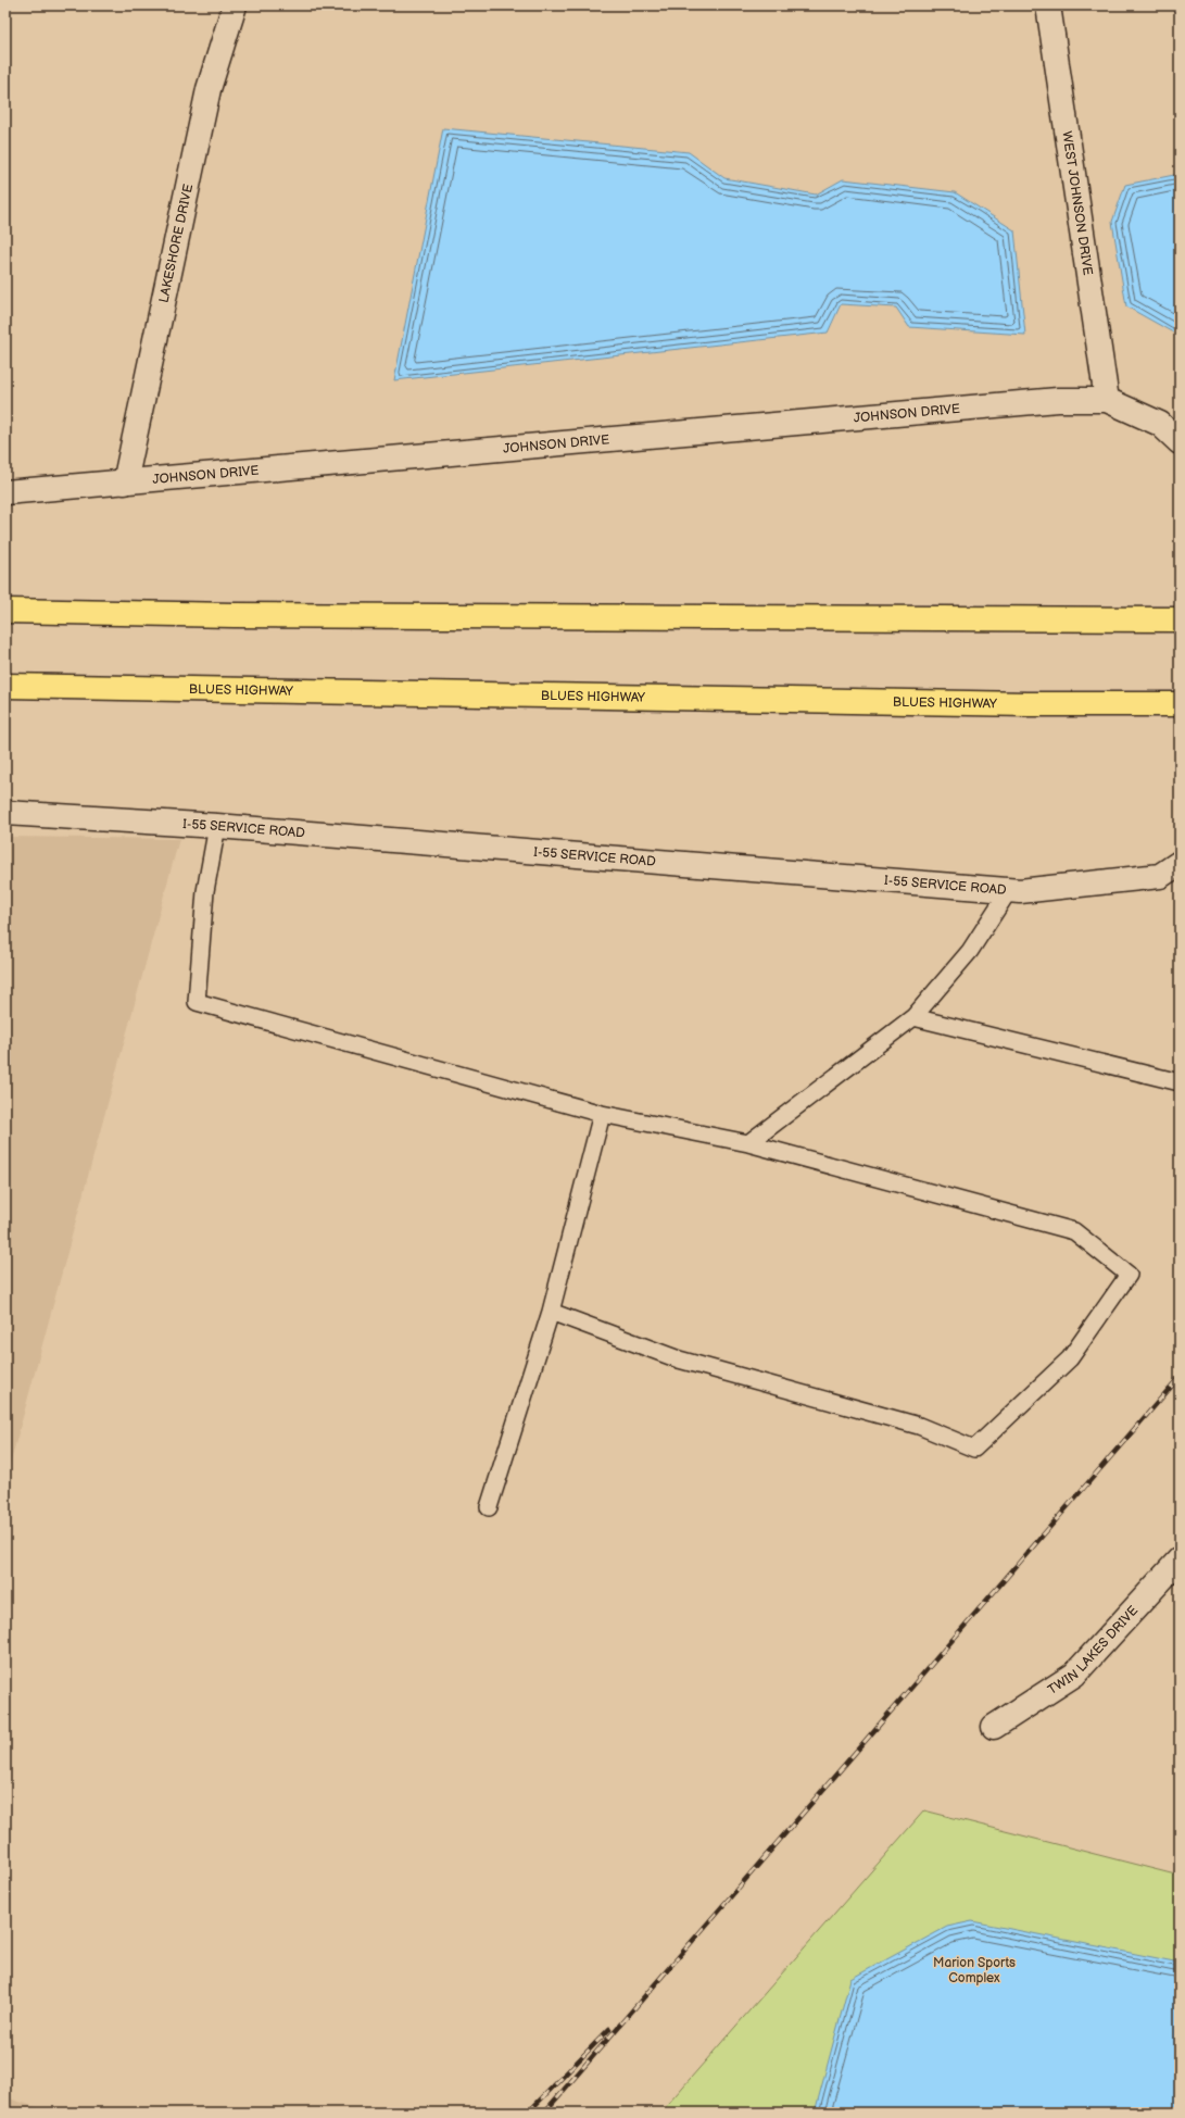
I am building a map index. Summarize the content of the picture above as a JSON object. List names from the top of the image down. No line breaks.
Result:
{"streets":{"highway":["BLUES HIGHWAY"],"street":["WEST JOHNSON DRIVE","LAKESHORE DRIVE","JOHNSON DRIVE","I-55 SERVICE ROAD","TWIN LAKES DRIVE"]},"crossings":[["WEST JOHNSON DRIVE","JOHNSON DRIVE"],["LAKESHORE DRIVE","JOHNSON DRIVE"]],"parks":["Marion Sports Complex"]}
